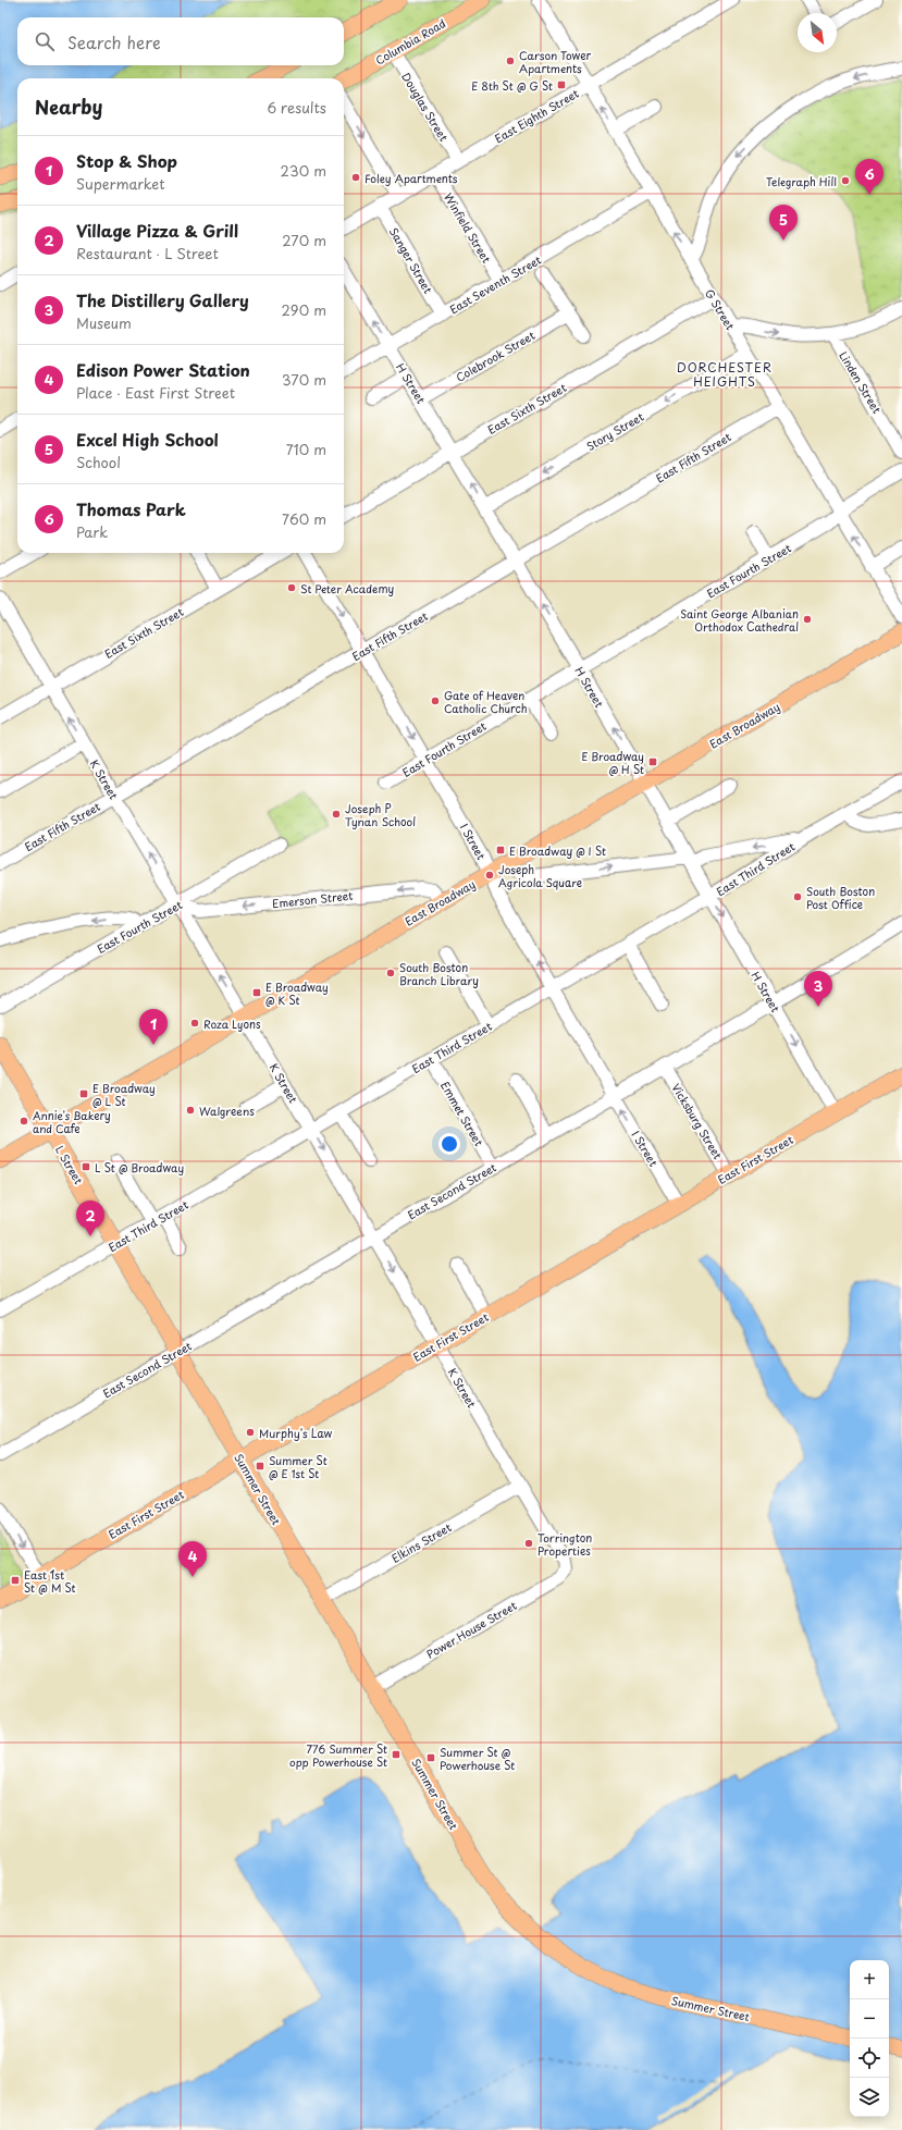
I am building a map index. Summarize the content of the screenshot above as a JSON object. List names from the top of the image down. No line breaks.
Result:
{"streets":{"main road":["Columbia Road","East Broadway","East First Street","L Street","Summer Street"],"street":["Douglas Street","East Eighth Street","Winfield Street","Sanger Street","East Seventh Street","G Street","Colebrook Street","Linden Street","H Street","East Sixth Street","Story Street","East Fifth Street","East Fourth Street","K Street","I Street","East Third Street","Emerson Street","Emmet Street","Vicksburg Street","East Second Street","Elkins Street","Power House Street"]},"crossings":[["Columbia Road","Douglas Street"],["Douglas Street","East Eighth Street"],["East Eighth Street","Winfield Street"],["East Eighth Street","Sanger Street"],["East Eighth Street","G Street"],["Winfield Street","East Seventh Street"],["Sanger Street","East Seventh Street"],["East Seventh Street","G Street"],["East Seventh Street","H Street"],["G Street","East Sixth Street"],["G Street","Story Street"],["G Street","East Fifth Street"],["G Street","East Fourth Street"],["Colebrook Street","H Street"],["H Street","East Sixth Street"],["H Street","Story Street"],["H Street","East Fifth Street"],["H Street","East Fourth Street"],["H Street","East Broadway"],["H Street","East Third Street"],["H Street","East First Street"],["H Street","East Second Street"],["East Sixth Street","K Street"],["East Fifth Street","K Street"],["East Fifth Street","I Street"],["East Fourth Street","K Street"],["East Fourth Street","I Street"],["East Fourth Street","Emerson Street"],["East Broadway","K Street"],["East Broadway","I Street"],["East Broadway","Emerson Street"],["East Broadway","L Street"],["K Street","East Third Street"],["K Street","Emerson Street"],["K Street","East First Street"],["K Street","East Second Street"],["K Street","Elkins Street"],["K Street","Power House Street"],["I Street","East Third Street"],["I Street","East First Street"],["I Street","East Second Street"],["East Third Street","Emmet Street"],["East Third Street","L Street"],["Emmet Street","East Second Street"],["Vicksburg Street","East First Street"],["Vicksburg Street","East Second Street"],["East First Street","Summer Street"],["L Street","East Second Street"],["L Street","Summer Street"],["East Second Street","Summer Street"],["Summer Street","Elkins Street"],["Summer Street","Power House Street"]],"one_way":["Story Street","Emerson Street"],"districts":["DORCHESTER HEIGHTS"],"places":{"other":["Carson Tower Apartments","Foley Apartments","Telegraph Hill","St Peter Academy","Saint George Albanian Orthodox Cathedral","Gate of Heaven Catholic Church","Joseph P Tynan School","Joseph Agricola Square","South Boston Post Office","South Boston Branch Library","Roza Lyons","Walgreens","Annie's Bakery and Cafe","Murphy's Law","Torrington Properties"],"transit":["E 8th St @ G St","E Broadway @ H St","E Broadway @ I St","E Broadway @ K St","E Broadway @ L St","L St @ Broadway","Summer St @ E 1st St","East 1st St @ M St","776 Summer St opp Powerhouse St","Summer St @ Powerhouse St"]},"north":"bottom right","page":{"search":"Search here","heading":["Nearby","6 results"],"list":[{"mark":"1","name":"Stop & Shop","note":"Supermarket","value":"230 m"},{"mark":"2","name":"Village Pizza & Grill","note":"Restaurant · L Street","value":"270 m"},{"mark":"3","name":"The Distillery Gallery","note":"Museum","value":"290 m"},{"mark":"4","name":"Edison Power Station","note":"Place · East First Street","value":"370 m"},{"mark":"5","name":"Excel High School","note":"School","value":"710 m"},{"mark":"6","name":"Thomas Park","note":"Park","value":"760 m"}],"pins":["6","5","3","1","2","4"],"map_buttons":["+","−"]}}
